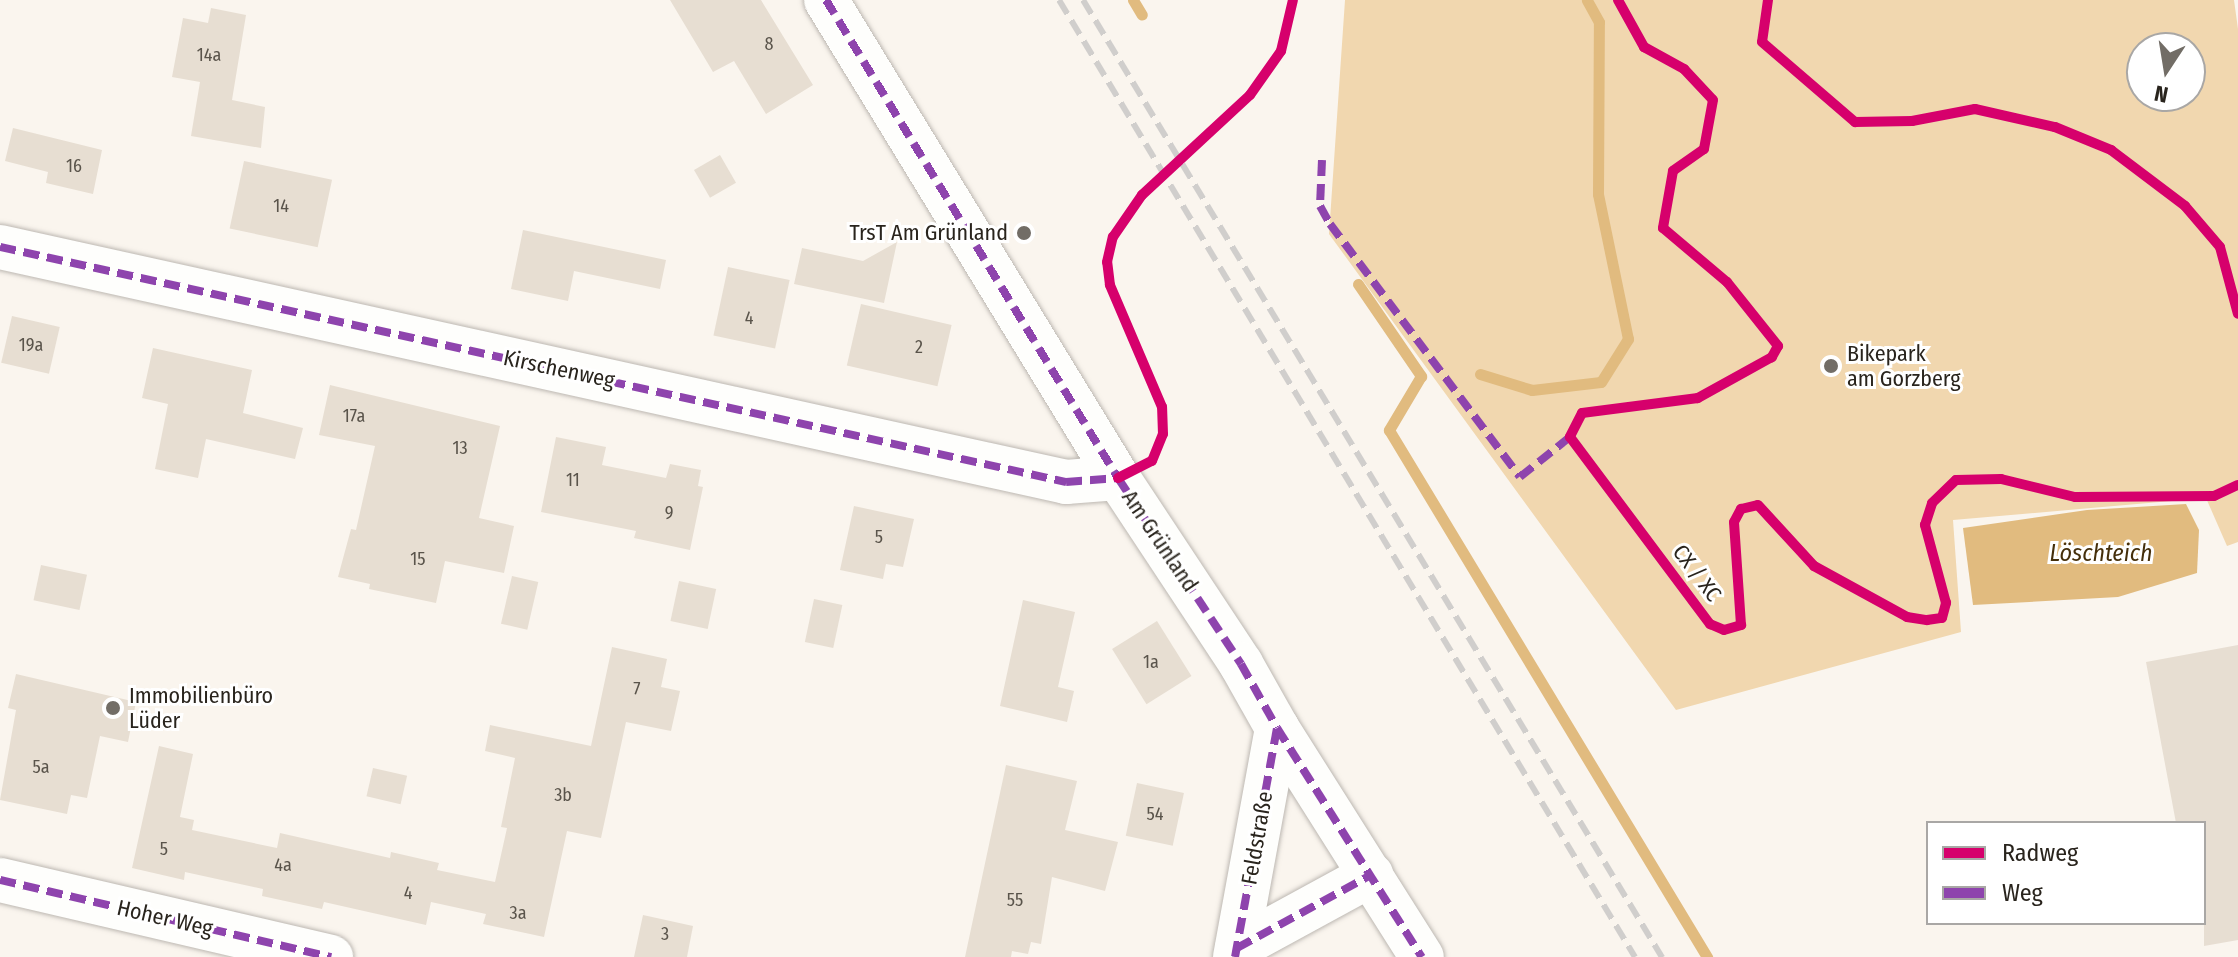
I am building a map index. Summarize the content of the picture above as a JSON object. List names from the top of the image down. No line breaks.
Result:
{"streets":{"street":["Kirschenweg","Am Grünland","Feldstraße","Hoher Weg"],"cycle path":["CX / XC"]},"crossings":[["Kirschenweg","Am Grünland"],["Am Grünland","Feldstraße"]],"water":["Löschteich"],"places":["TrsT Am Grünland","Bikepark am Gorzberg","Immobilienbüro Lüder"],"house_numbers":["8","14a","16","14","4","19a","2","17a","13","11","9","5","15","1a","7","5a","3b","54","5","4a","4","55","3a","3"],"legend":["Radweg","Weg"],"north":"bottom"}
